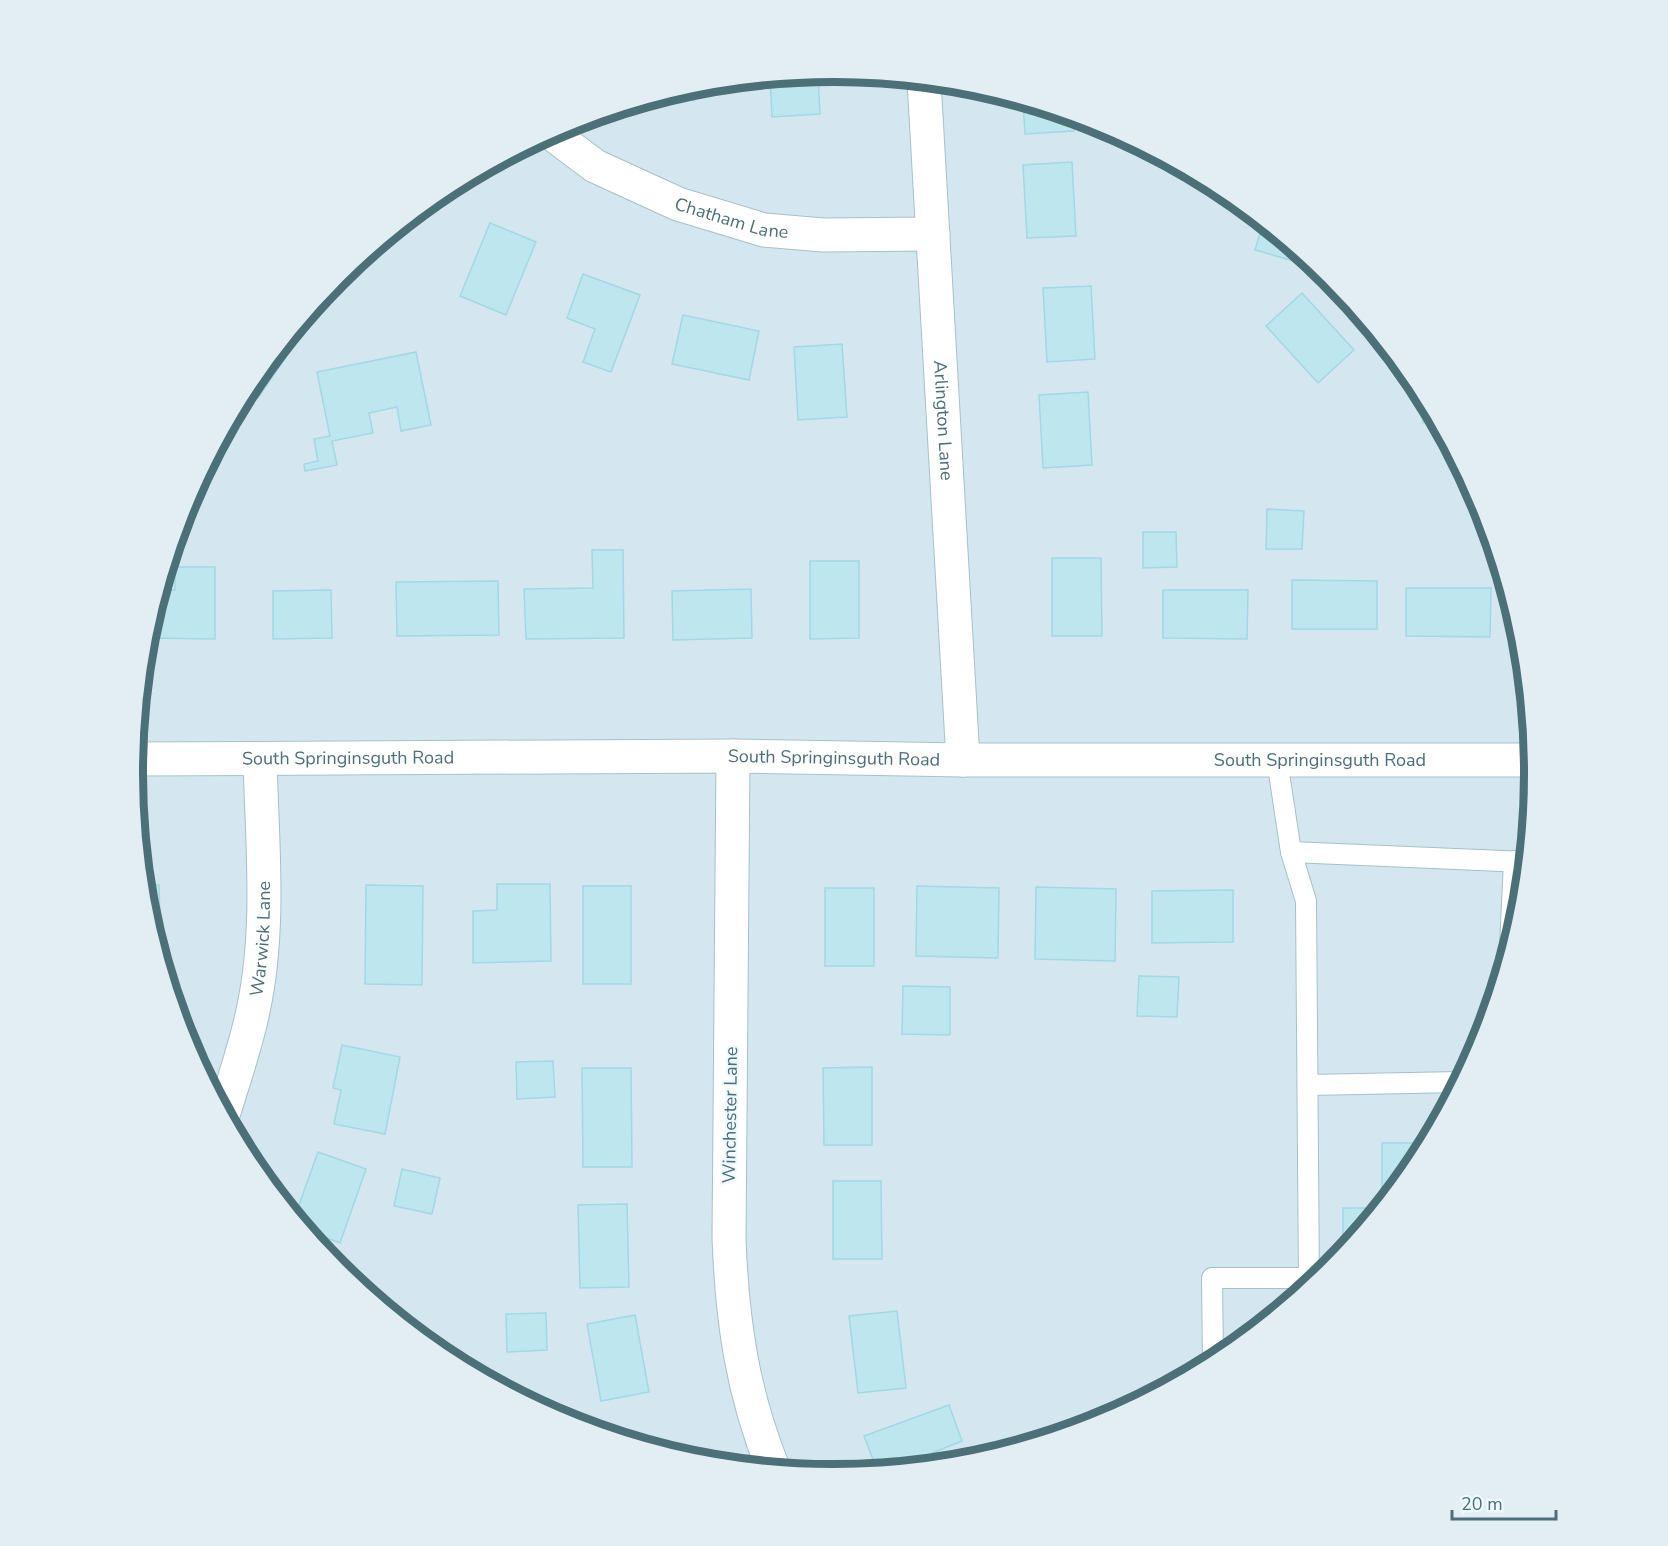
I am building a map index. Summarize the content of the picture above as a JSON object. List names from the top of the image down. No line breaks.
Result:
{"streets":{"street":["Chatham Lane","Arlington Lane","South Springinsguth Road","Warwick Lane","Winchester Lane"]},"crossings":[["Chatham Lane","Arlington Lane"],["Arlington Lane","South Springinsguth Road"],["South Springinsguth Road","Warwick Lane"],["South Springinsguth Road","Winchester Lane"]],"scale_bar":"20 m"}
